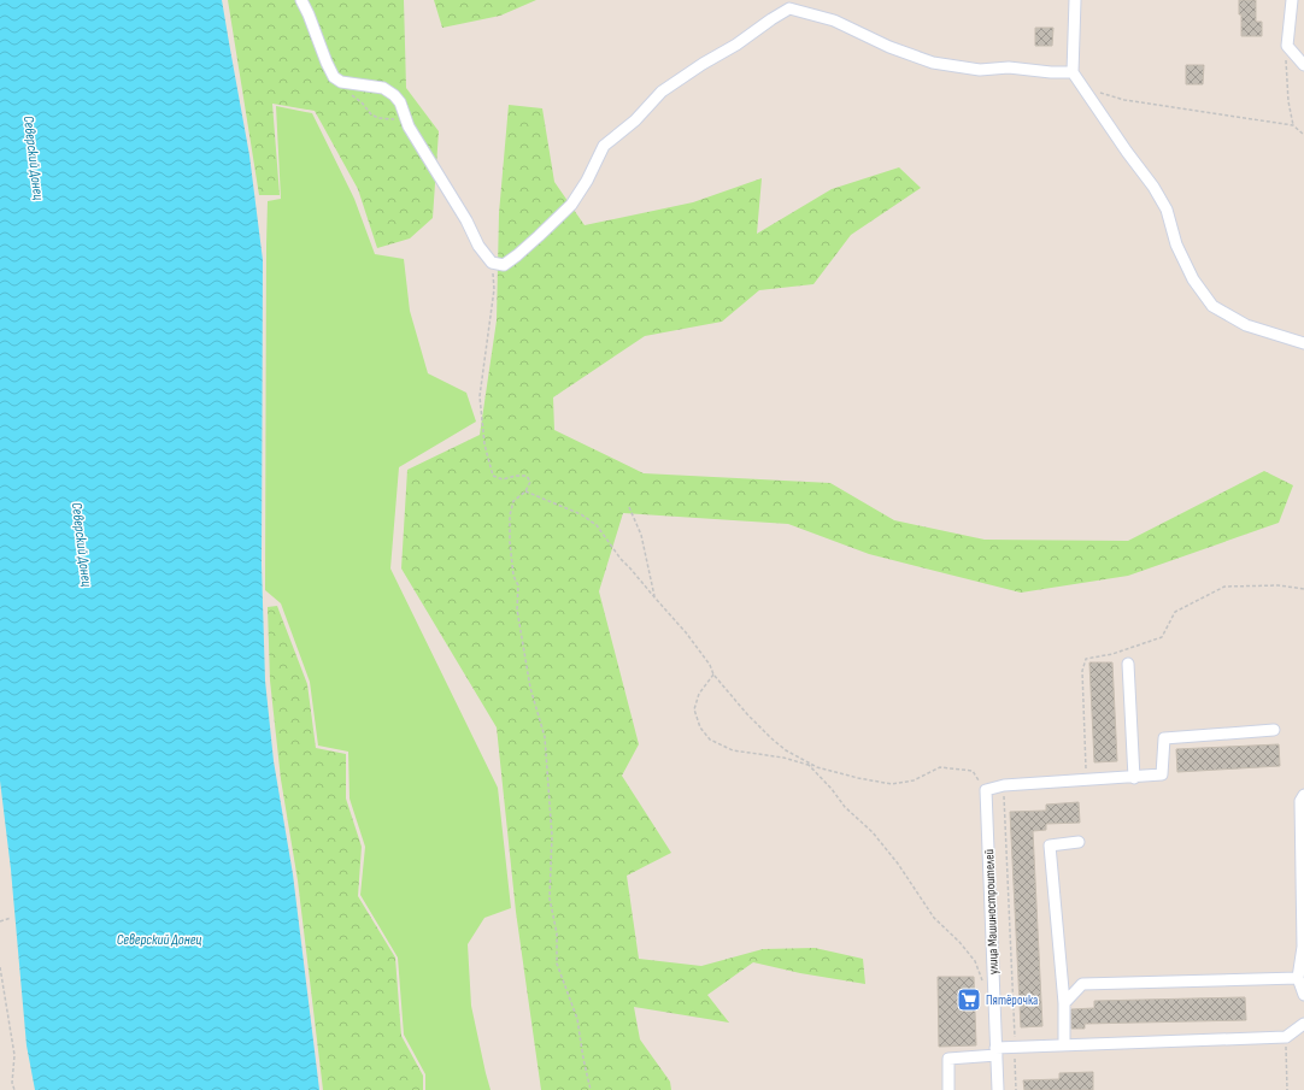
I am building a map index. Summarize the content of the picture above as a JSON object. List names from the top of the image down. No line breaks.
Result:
{"streets":{"street":["улица Машиностроителей"]},"water":["Северский Донец"],"places":{"supermarket":["Пятёрочка"]}}
